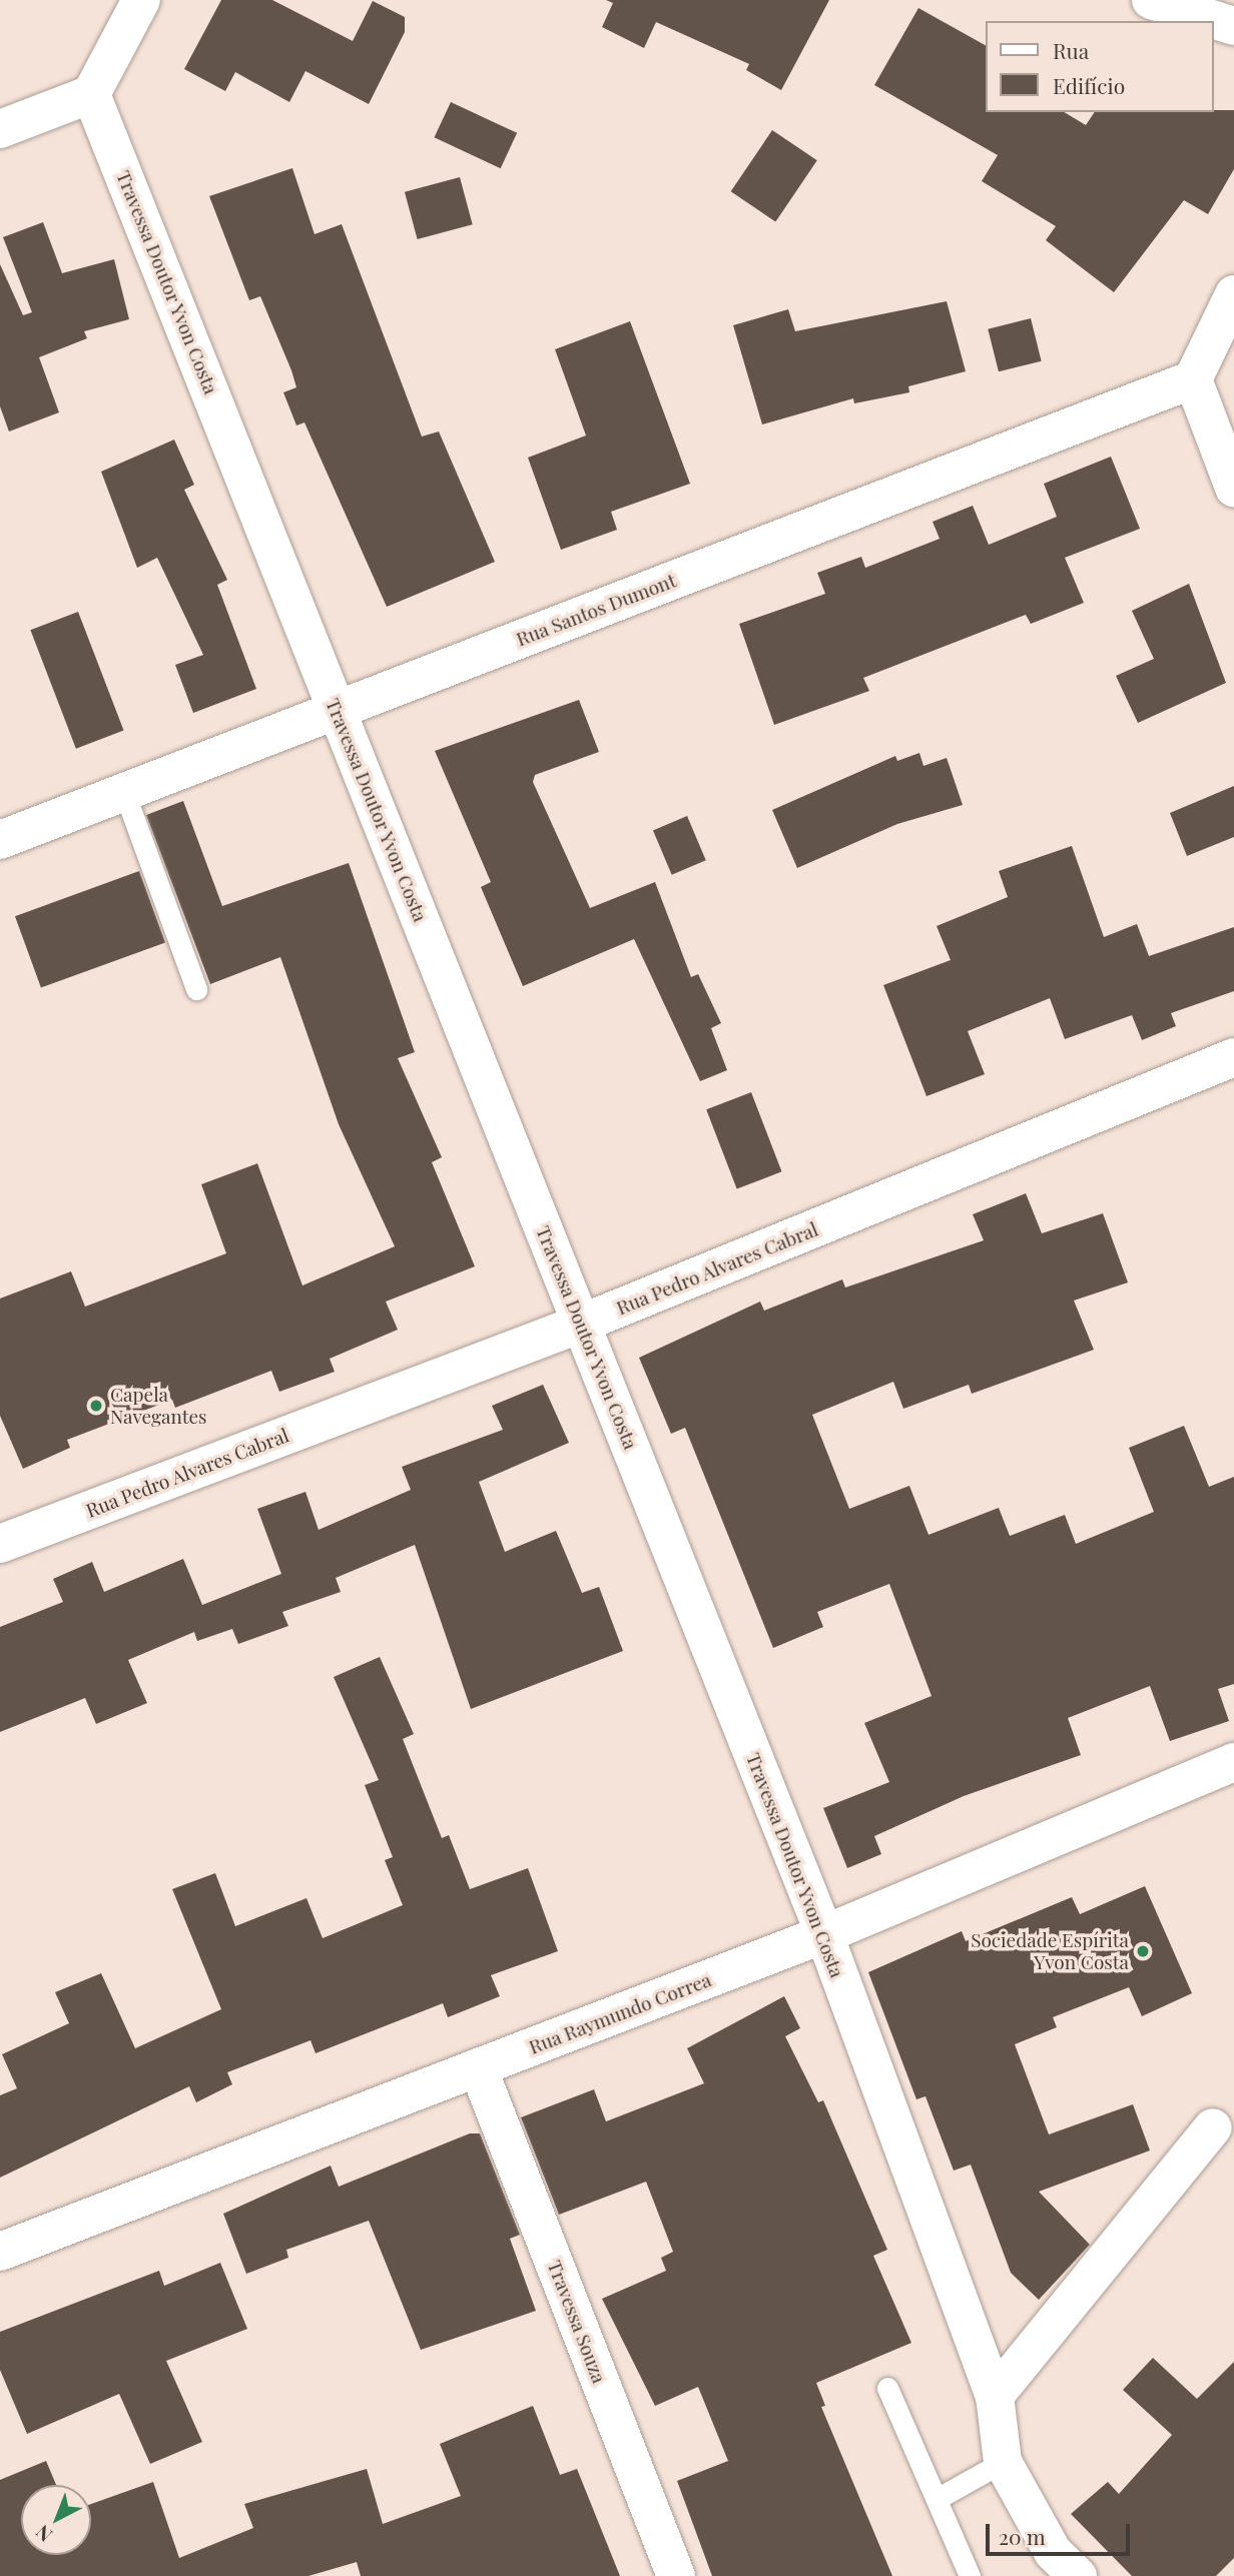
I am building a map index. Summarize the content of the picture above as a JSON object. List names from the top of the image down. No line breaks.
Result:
{"streets":{"street":["Travessa Doutor Yvon Costa","Rua Santos Dumont","Rua Pedro Alvares Cabral","Rua Raymundo Correa","Travessa Souza"]},"crossings":[["Travessa Doutor Yvon Costa","Rua Santos Dumont"],["Travessa Doutor Yvon Costa","Rua Pedro Alvares Cabral"],["Travessa Doutor Yvon Costa","Rua Raymundo Correa"],["Rua Raymundo Correa","Travessa Souza"]],"places":["Capela Navegantes","Sociedade Espírita Yvon Costa"],"legend":["Rua","Edifício"],"scale_bar":"20 m","north":"bottom left"}
